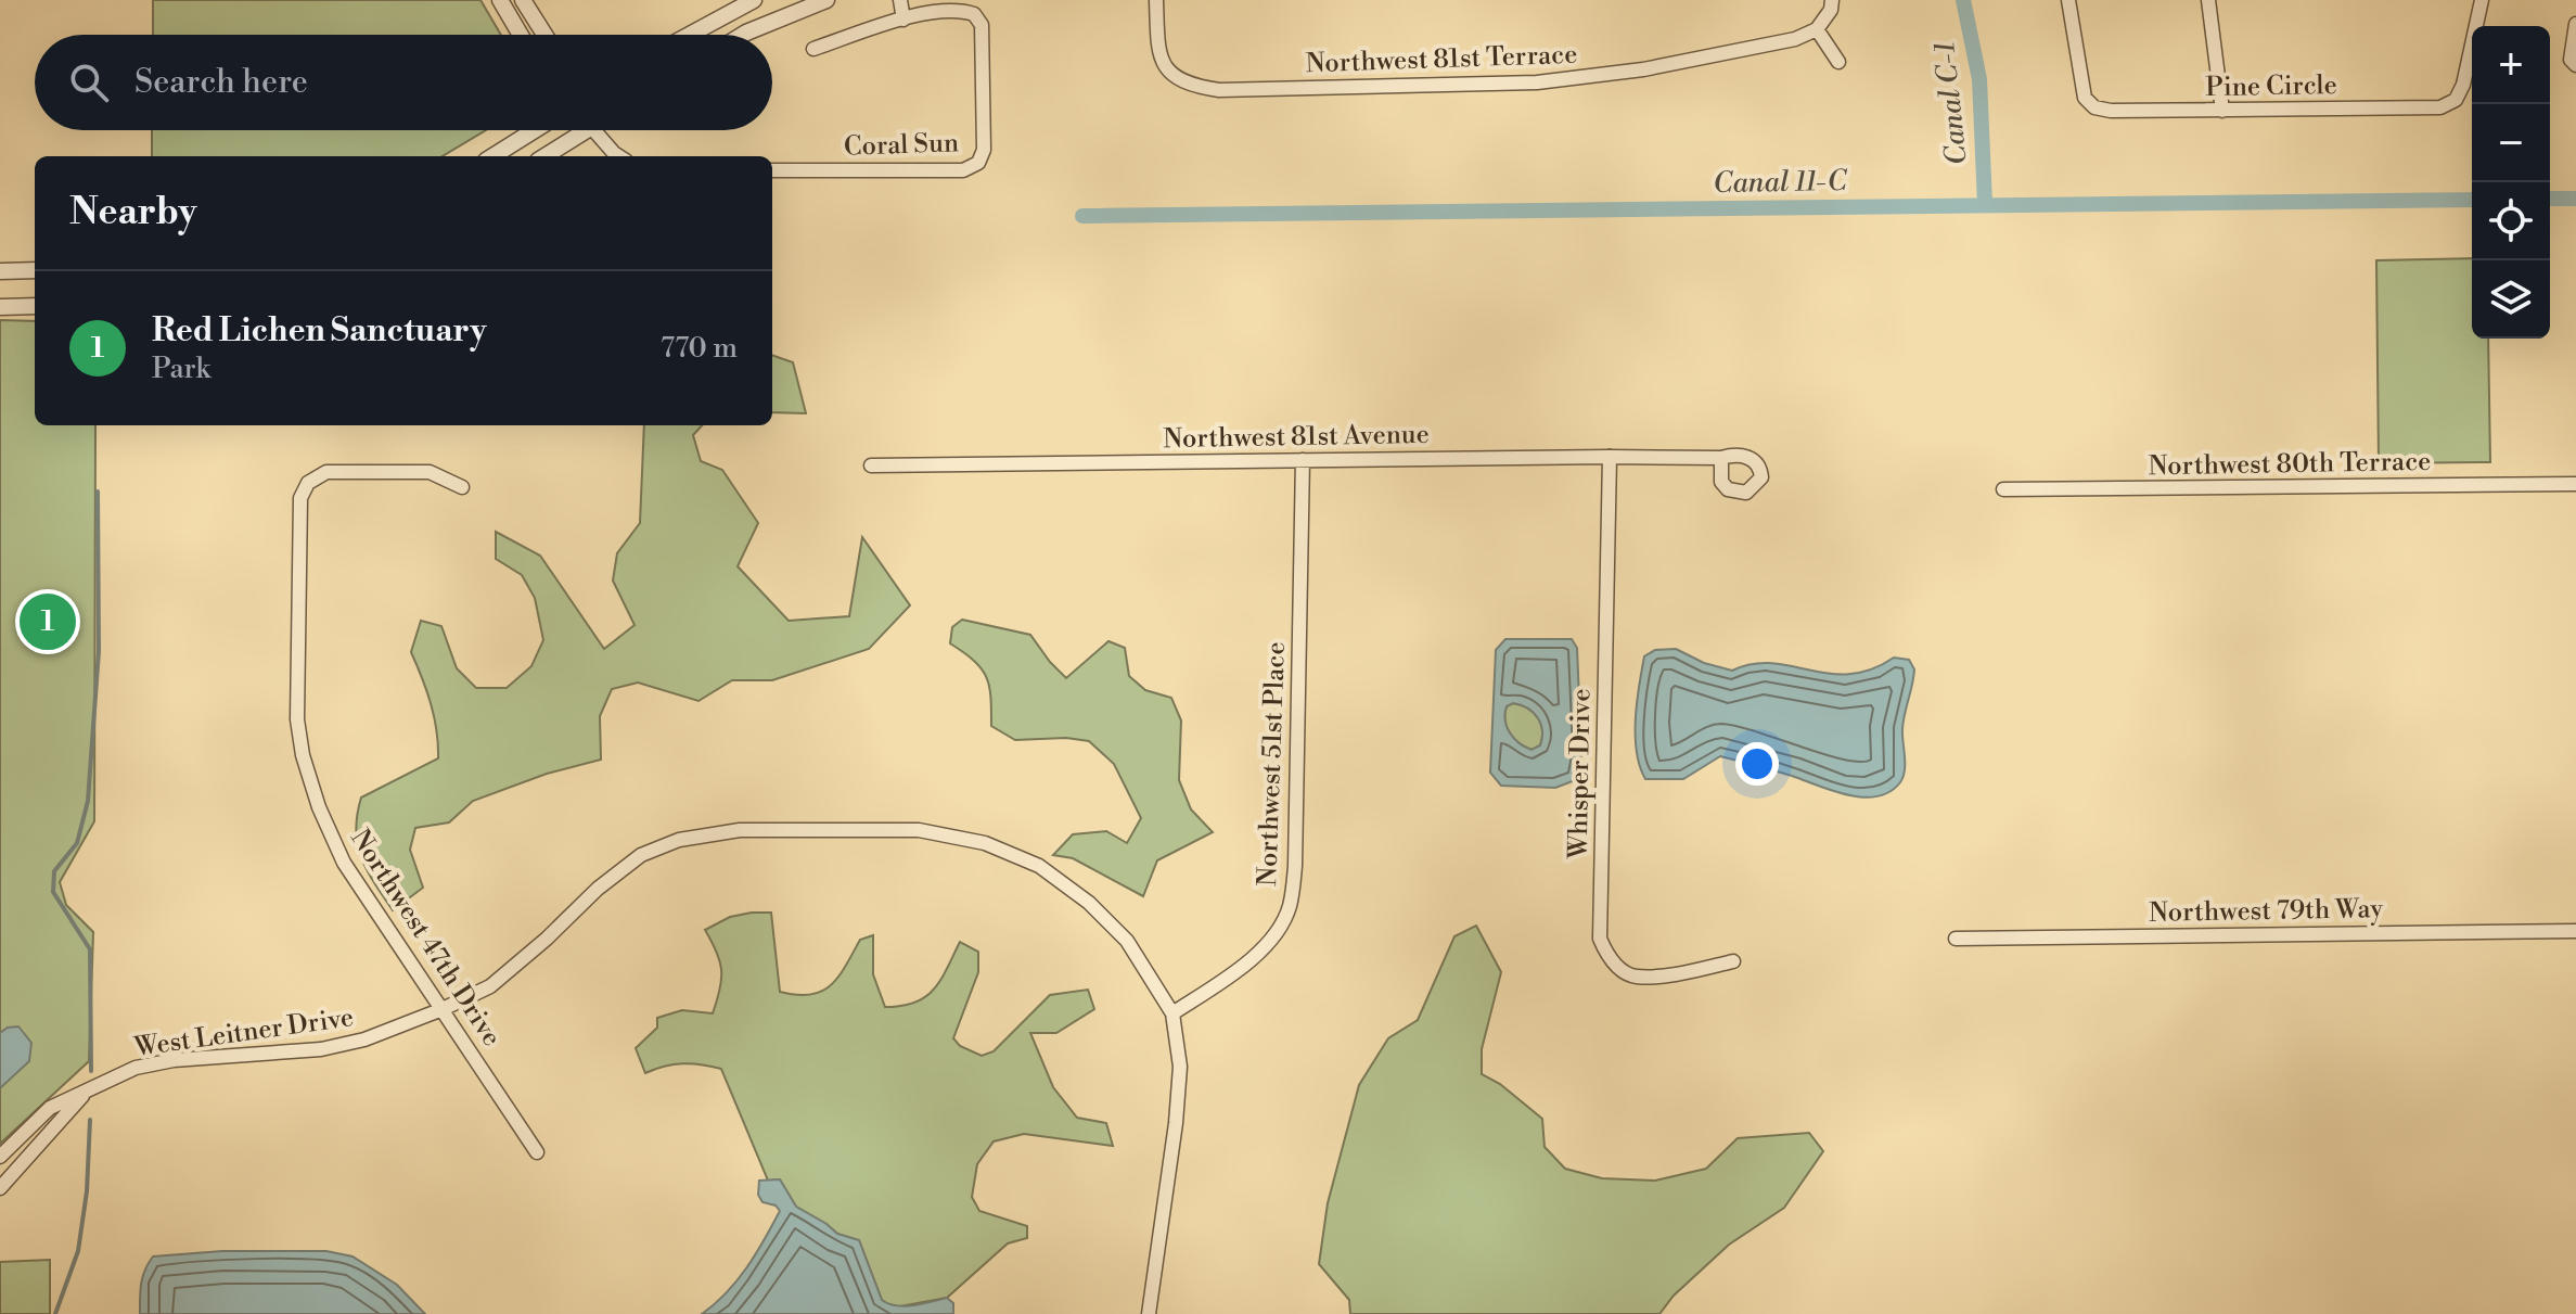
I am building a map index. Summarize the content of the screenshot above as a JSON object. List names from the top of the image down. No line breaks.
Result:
{"streets":{"street":["Northwest 81st Terrace","Pine Circle","Coral Sun","Northwest 81st Avenue","Northwest 80th Terrace","Northwest 51st Place","Whisper Drive","Northwest 79th Way","Northwest 47th Drive","West Leitner Drive"]},"crossings":[["Northwest 81st Avenue","Northwest 51st Place"],["Northwest 81st Avenue","Whisper Drive"],["Northwest 51st Place","West Leitner Drive"],["Northwest 47th Drive","West Leitner Drive"]],"water":["Canal C-1","Canal 11-C"],"page":{"map_buttons":["+","−"],"search":"Search here","heading":"Nearby","list":[{"mark":"1","name":"Red Lichen Sanctuary","note":"Park","value":"770 m"}],"pins":"1"}}
